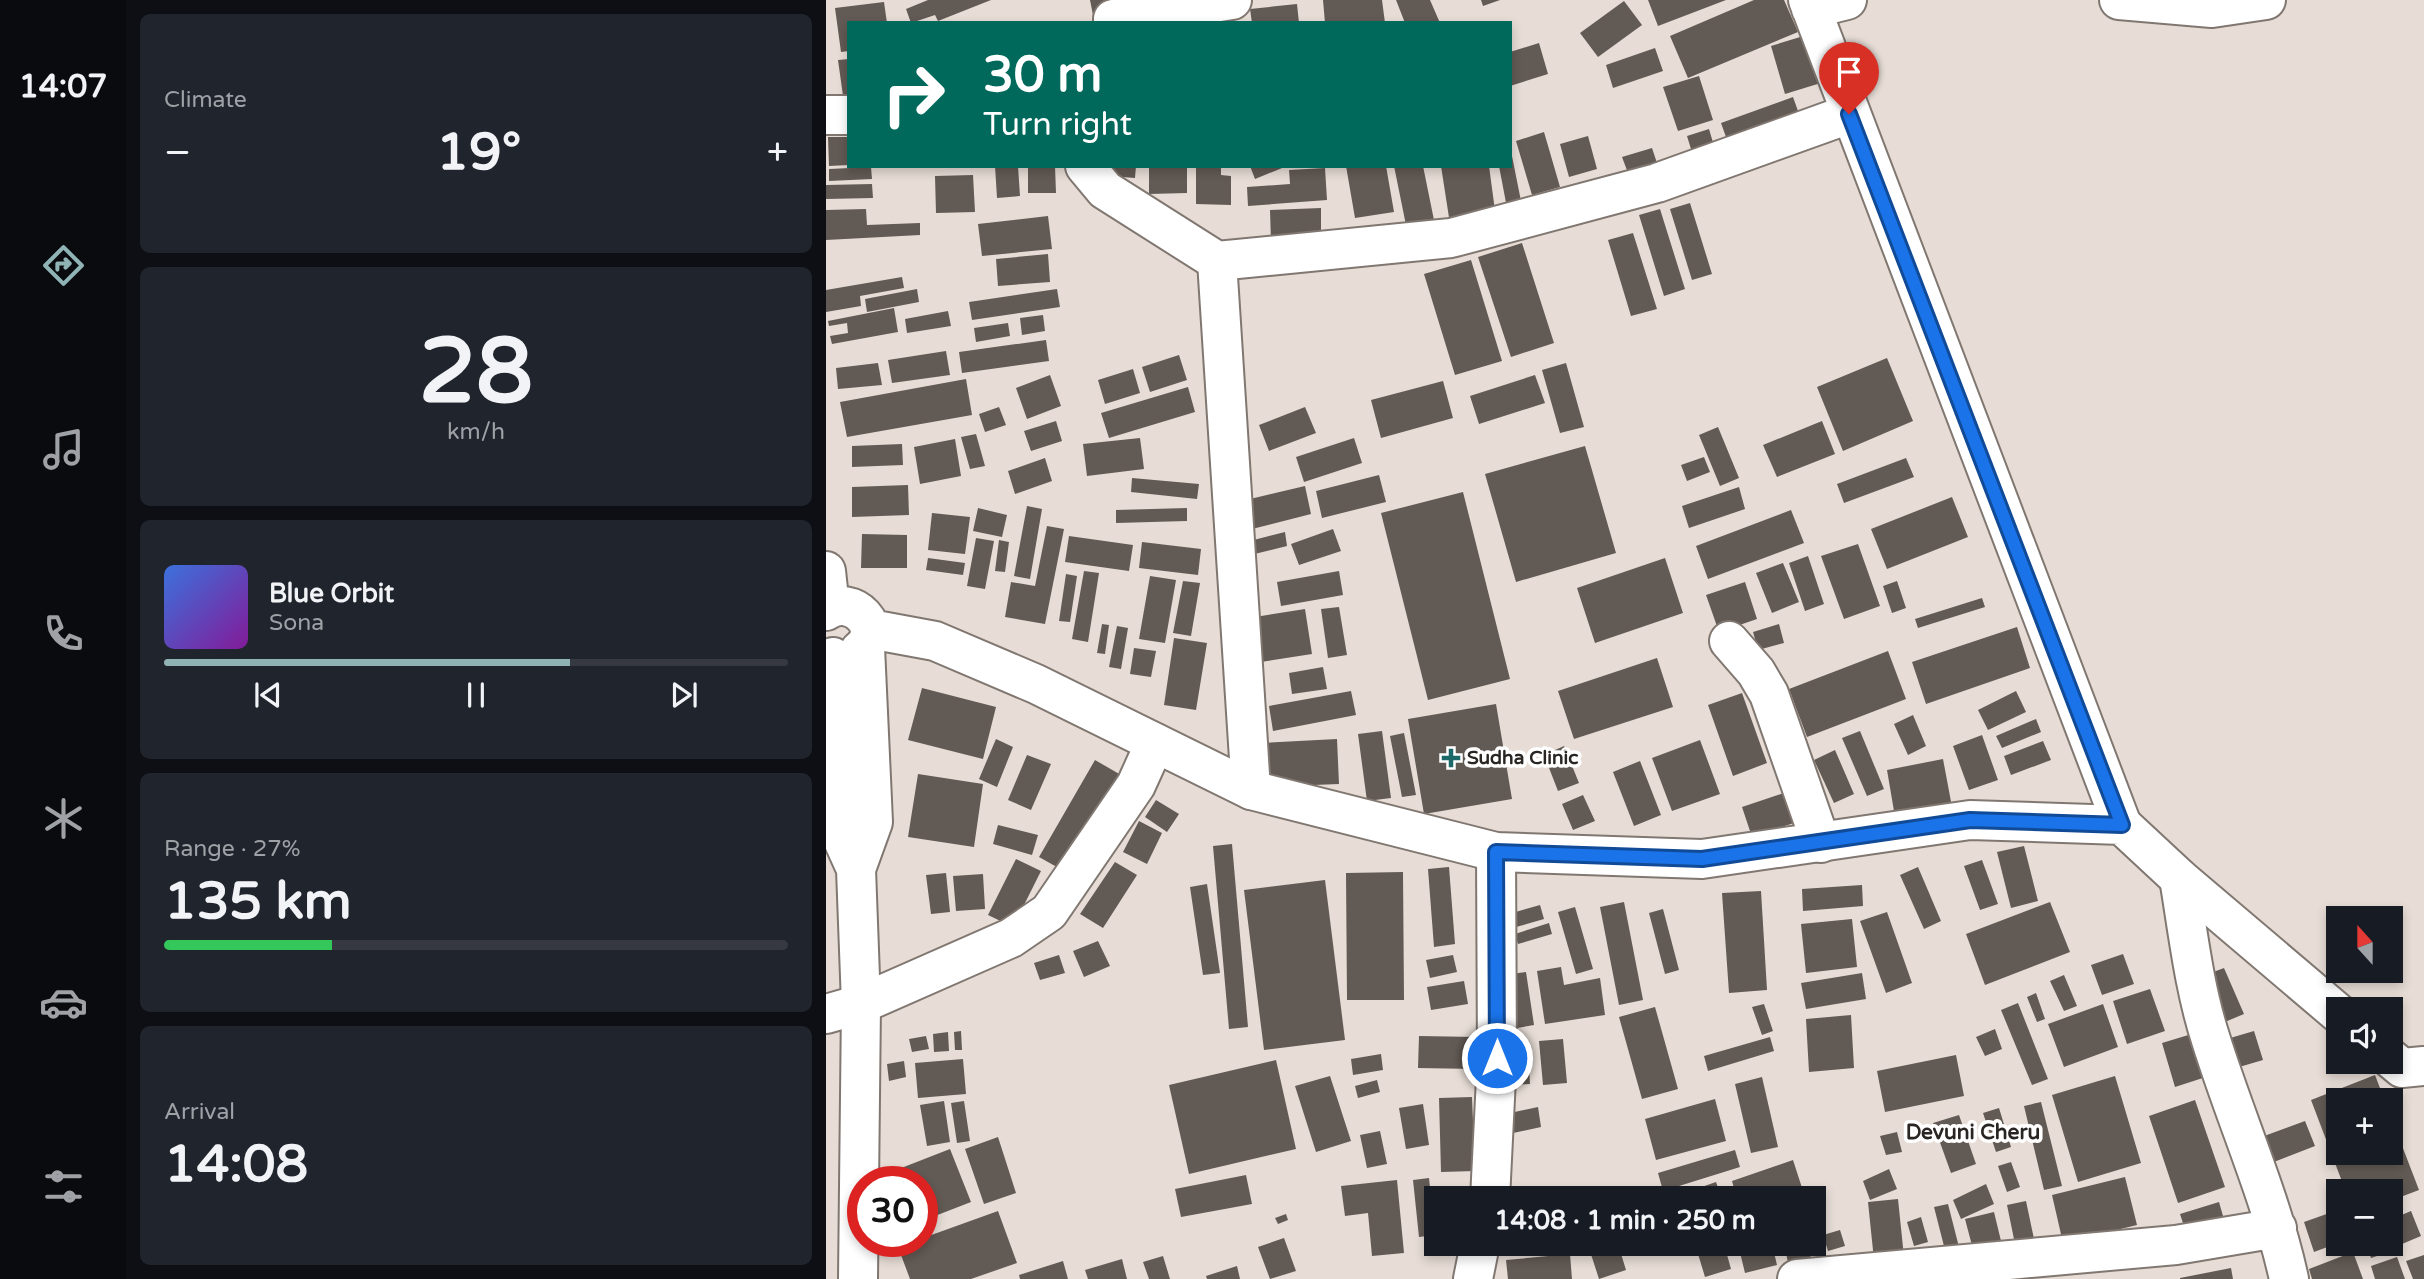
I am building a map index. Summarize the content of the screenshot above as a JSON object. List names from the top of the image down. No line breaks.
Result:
{"districts":["Devuni Cheru"],"places":{"health":["Sudha Clinic"]},"north":"top","page":{"tabs":"14:07","tile":["Climate",["28","km/h"],["Range · 27%","135 km"],["Arrival","14:08"]],"turn":["30 m","Turn right"],"heat":["−","19°","+"],"song":["Blue Orbit","Sona"],"map_buttons":["+","−"],"limit":"30","trip":"14:08 · 1 min · 250 m"}}
